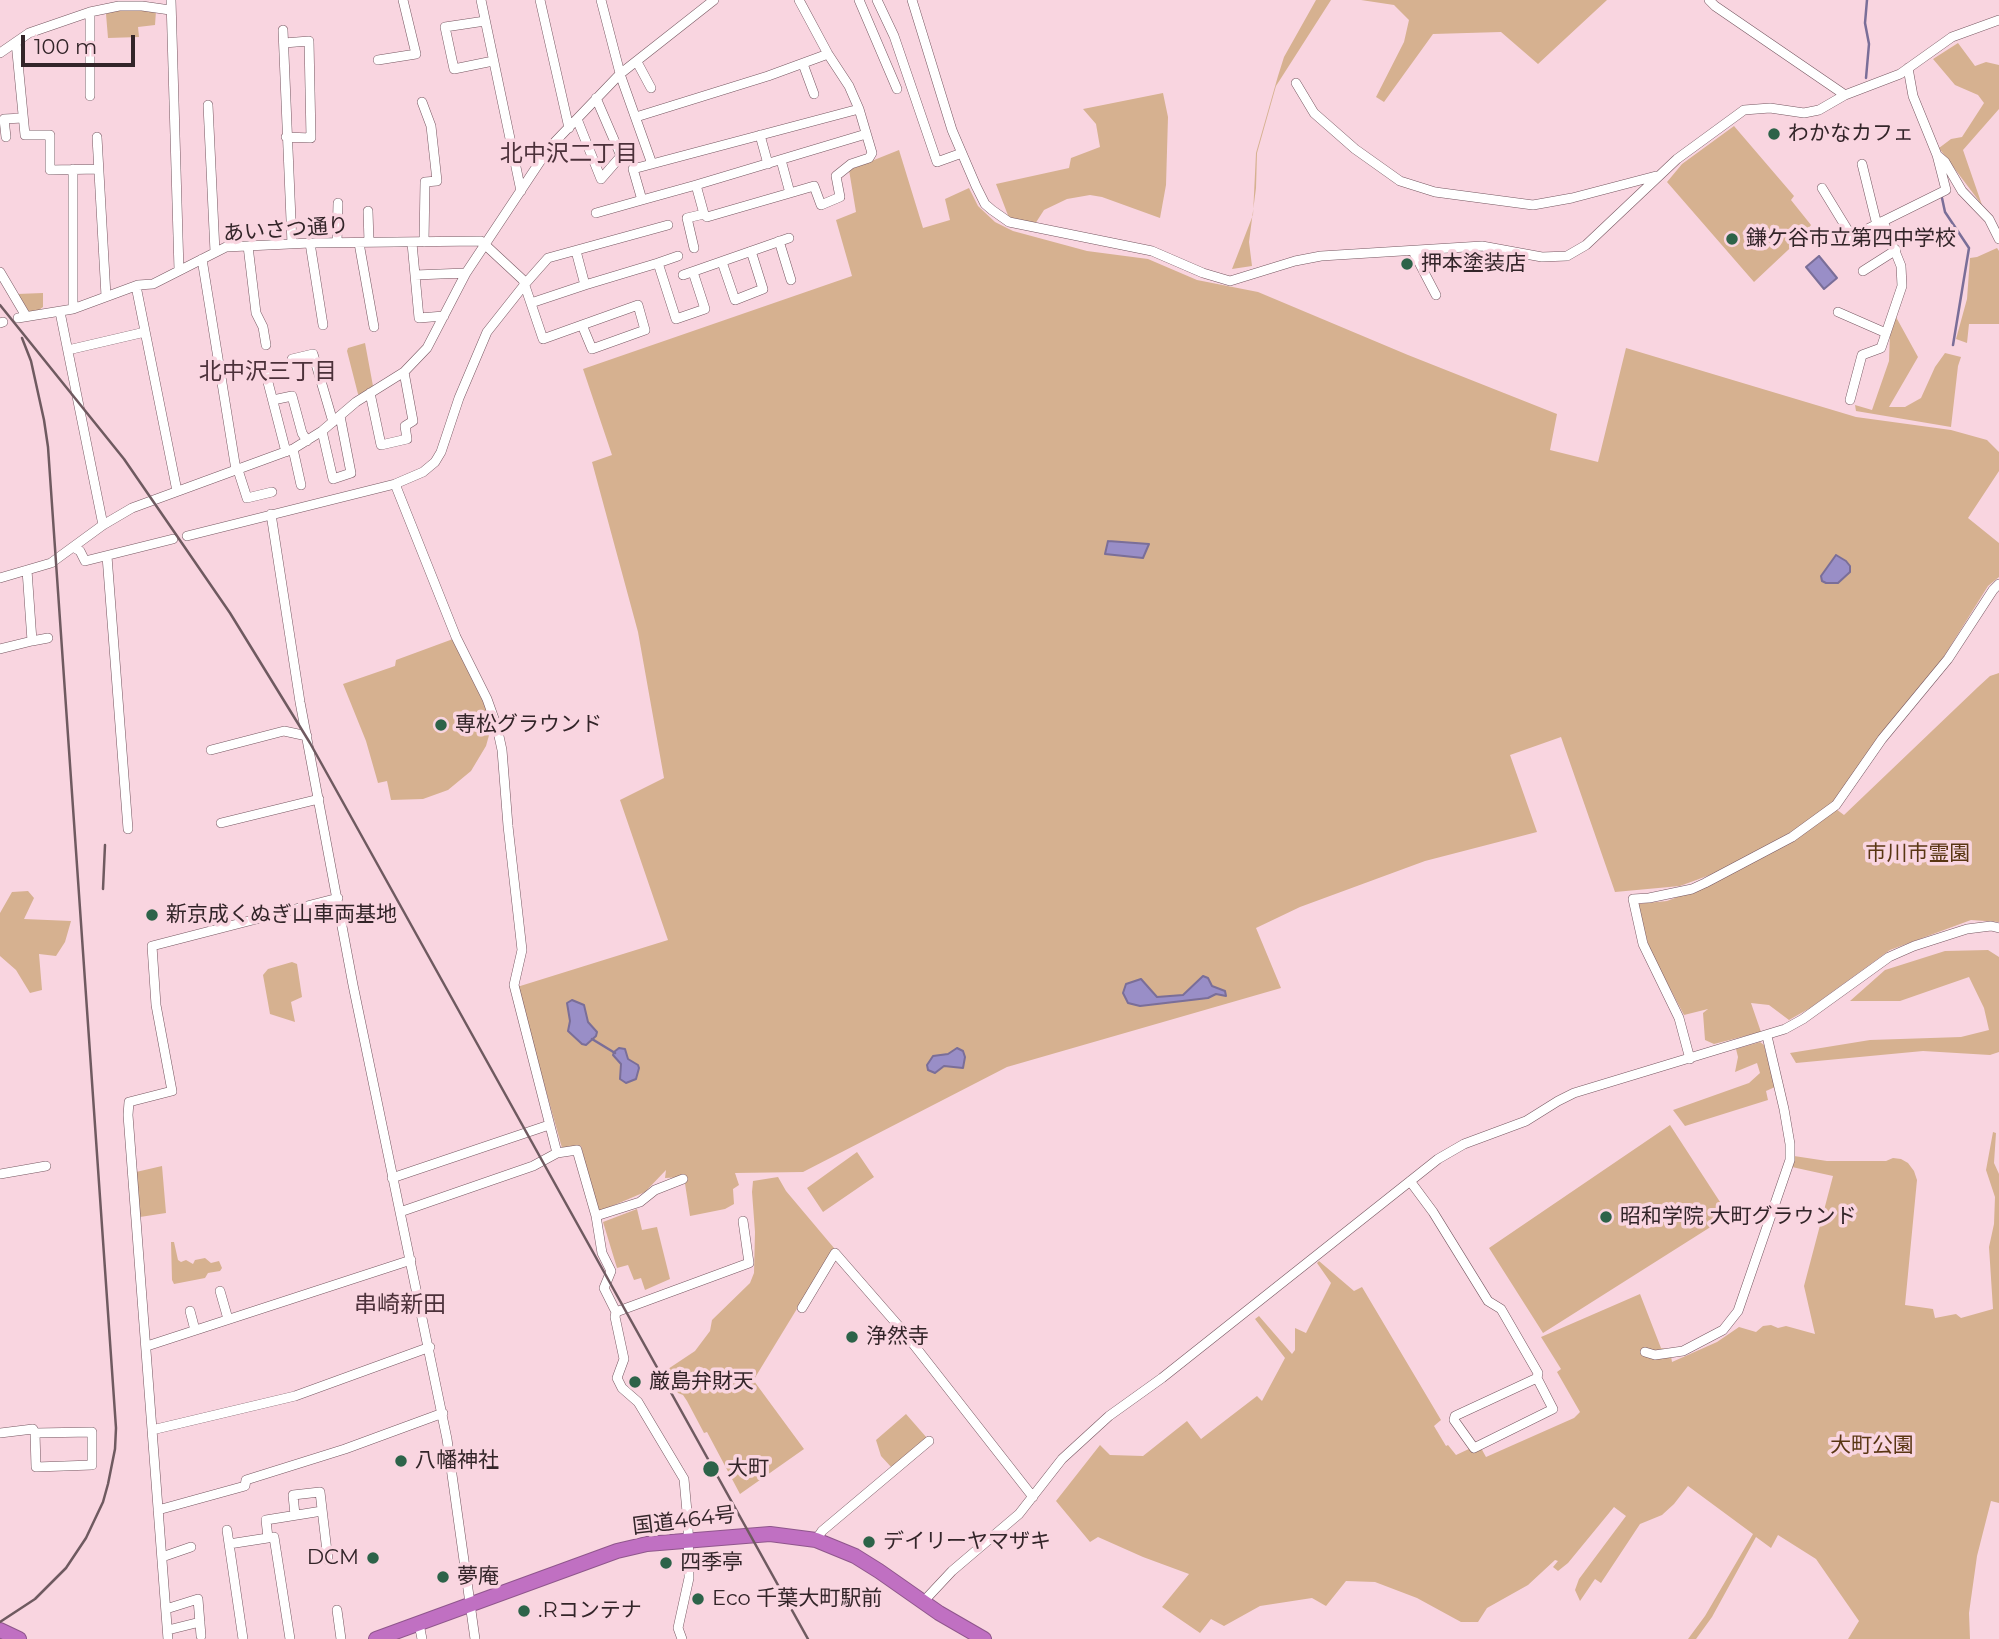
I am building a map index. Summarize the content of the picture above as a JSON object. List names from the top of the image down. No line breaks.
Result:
{"streets":{"highway":["国道464号"],"street":["あいさつ通り"]},"districts":["北中沢二丁目","北中沢三丁目","串崎新田"],"parks":["市川市霊園","大町公園"],"places":["わかなカフェ","鎌ケ谷市立第四中学校","押本塗装店","専松グラウンド","新京成くぬぎ山車両基地","昭和学院 大町グラウンド","浄然寺","厳島弁財天","八幡神社","大町","デイリーヤマザキ","DCM","四季亭","夢庵","Eco 千葉大町駅前",".Rコンテナ"],"scale_bar":"100 m"}
